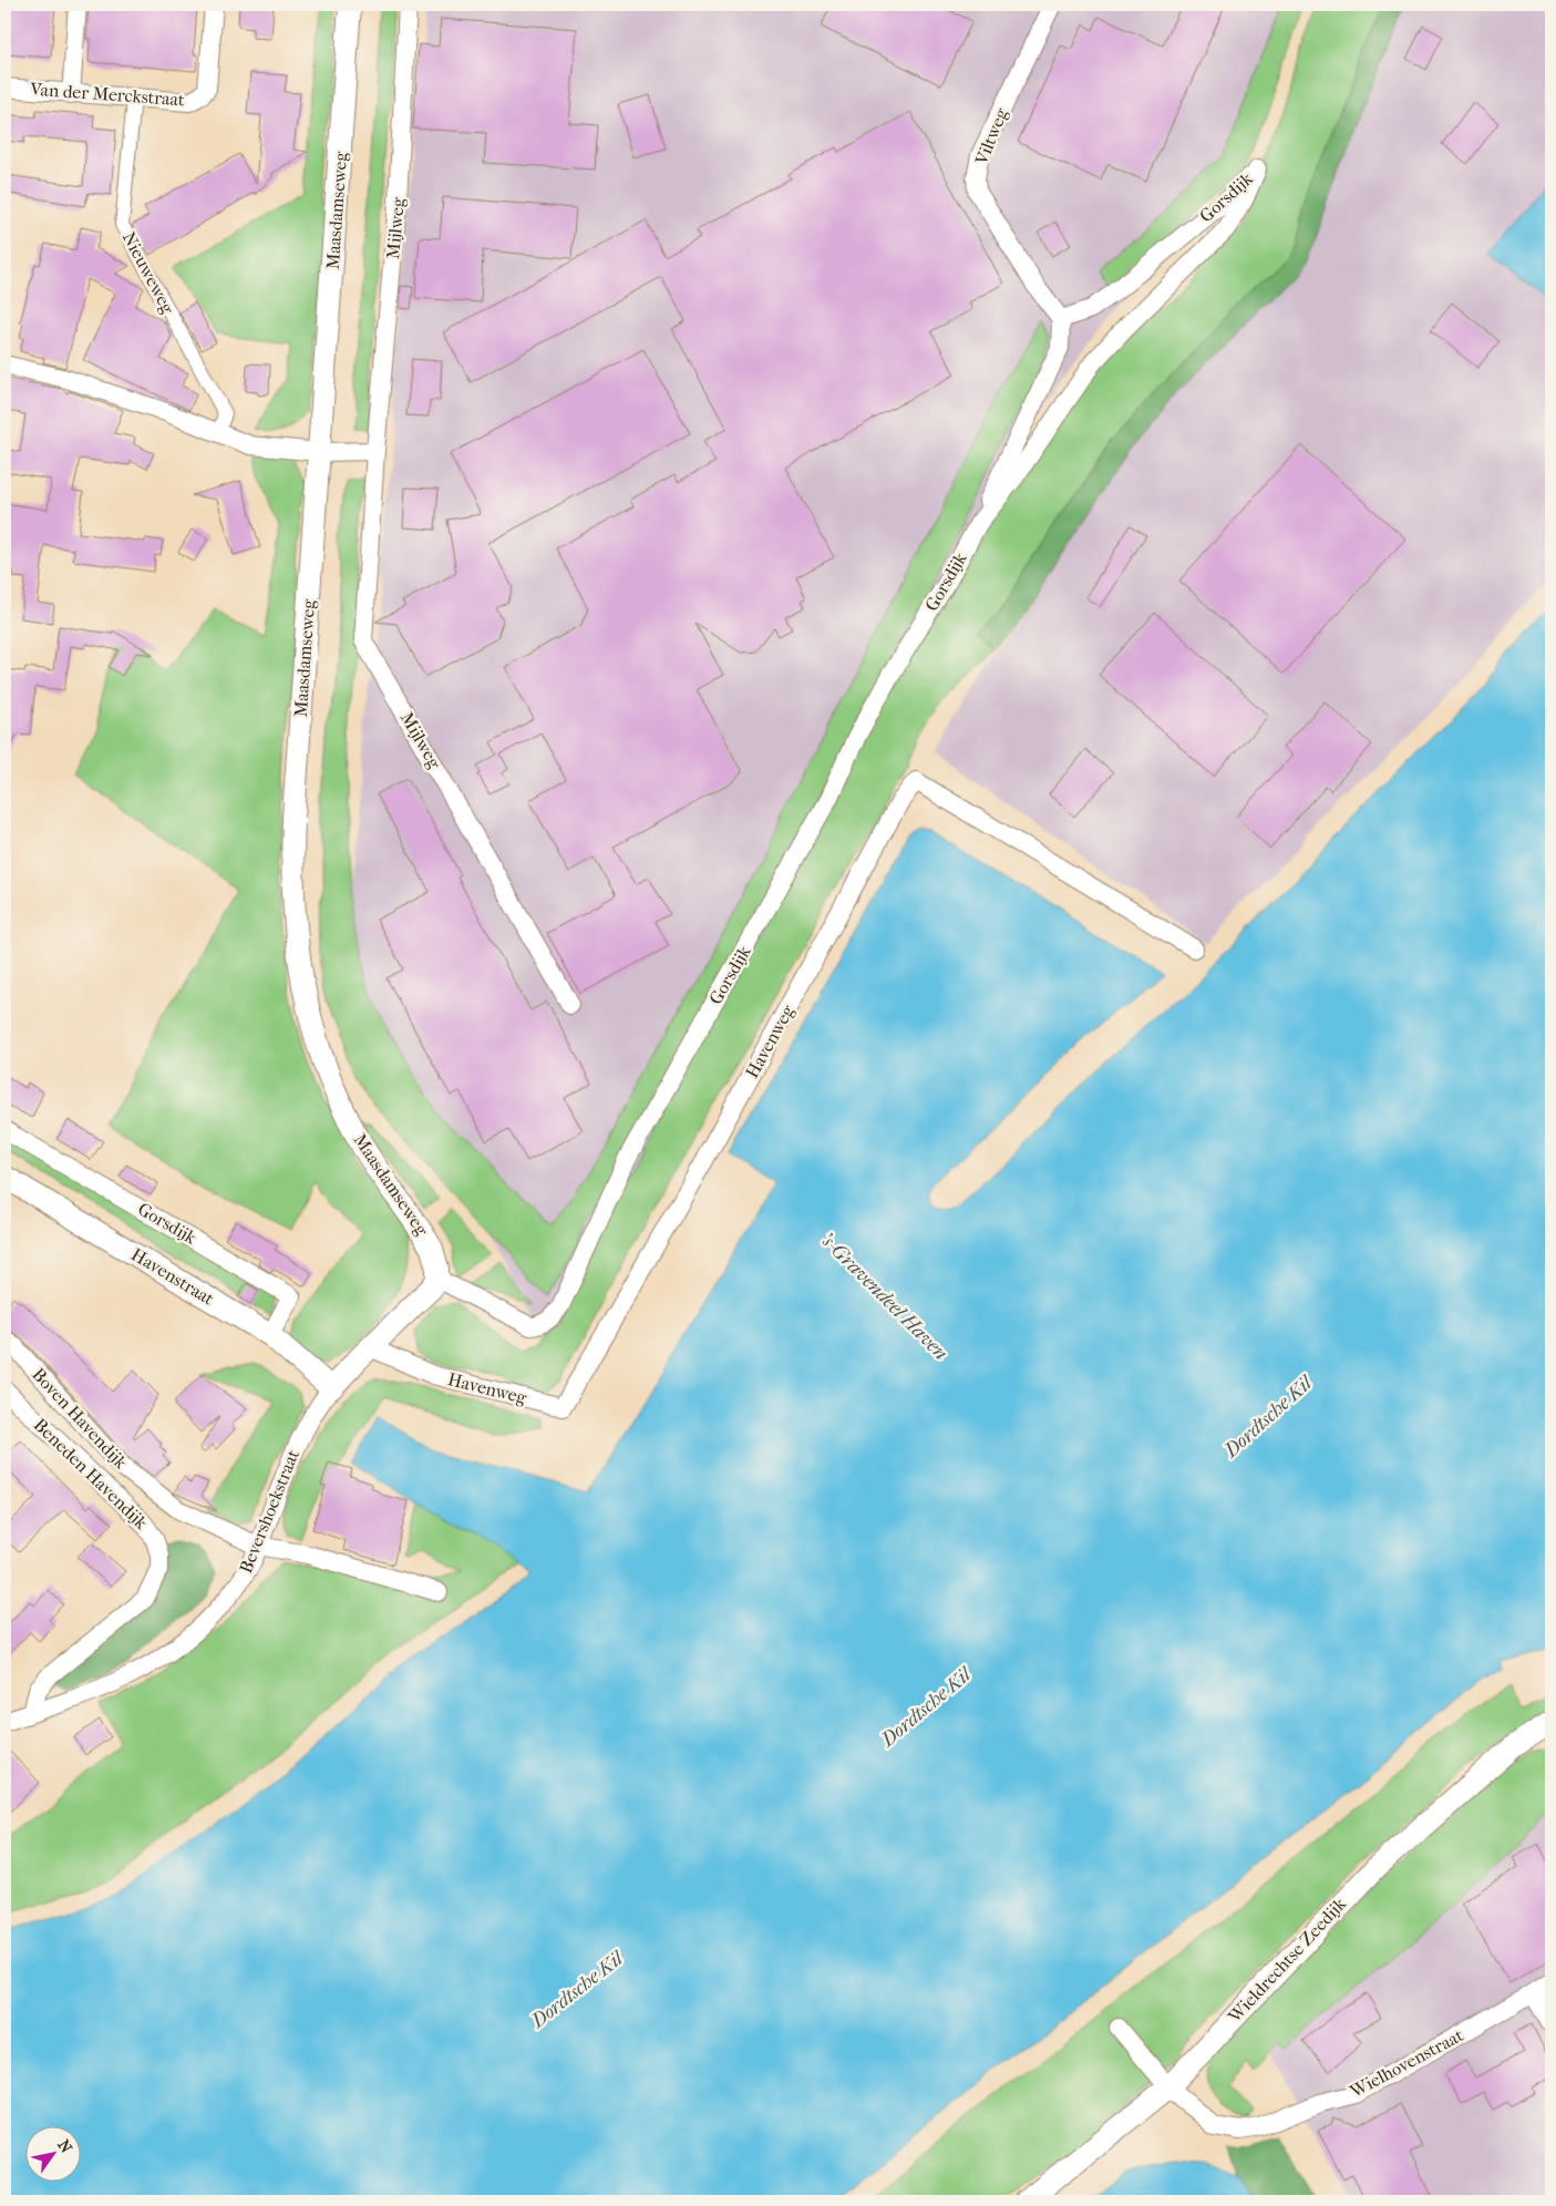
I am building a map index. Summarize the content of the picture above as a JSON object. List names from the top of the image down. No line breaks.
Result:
{"streets":{"street":["Van der Merckstraat","Viltweg","Gorsdijk","Maasdamseweg","Mijlweg","Nieuweweg","Havenweg","Havenstraat","Boven Havendijk","Beneden Havendijk","Bevershoekstraat","Wieldrechtse Zeedijk","Wielhovenstraat"]},"crossings":[["Van der Merckstraat","Nieuweweg"],["Viltweg","Gorsdijk"],["Gorsdijk","Maasdamseweg"],["Gorsdijk","Havenstraat"],["Gorsdijk","Bevershoekstraat"],["Maasdamseweg","Bevershoekstraat"],["Havenweg","Bevershoekstraat"],["Havenstraat","Bevershoekstraat"],["Boven Havendijk","Bevershoekstraat"],["Beneden Havendijk","Bevershoekstraat"],["Wieldrechtse Zeedijk","Wielhovenstraat"]],"water":["'s-Gravendeel Haven","Dordtsche Kil"],"north":"top right"}
